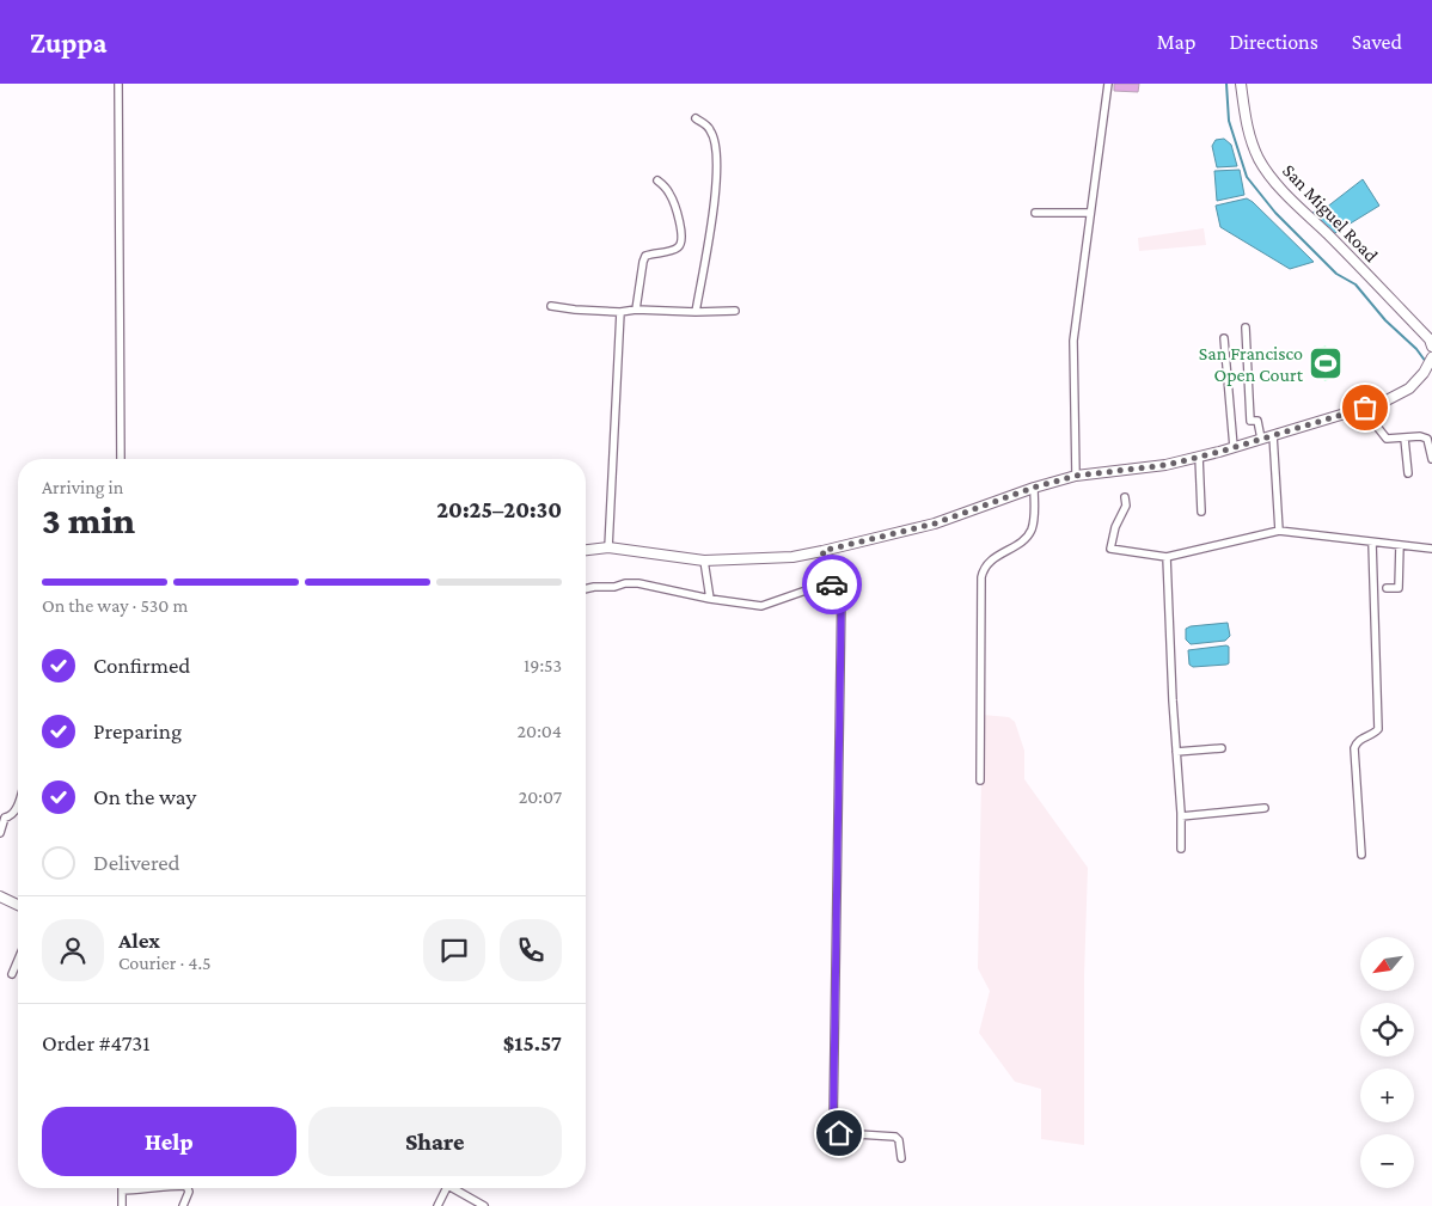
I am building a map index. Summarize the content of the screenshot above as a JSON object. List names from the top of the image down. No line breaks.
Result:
{"streets":{"street":["San Miguel Road"]},"places":{"sports":["San Francisco Open Court"]},"north":"bottom left","page":{"header":"Zuppa","nav":["Map","Directions","Saved"],"heading":["3 min","Arriving in","20:25–20:30"],"panel":["Alex","Courier · 4.5","Order #4731","$15.57"],"bar":"On the way · 530 m","list":[["Confirmed","19:53"],["Preparing","20:04"],["On the way","20:07"],"Delivered"],"map_buttons":["+","−"],"buttons":["Help","Share"]}}
